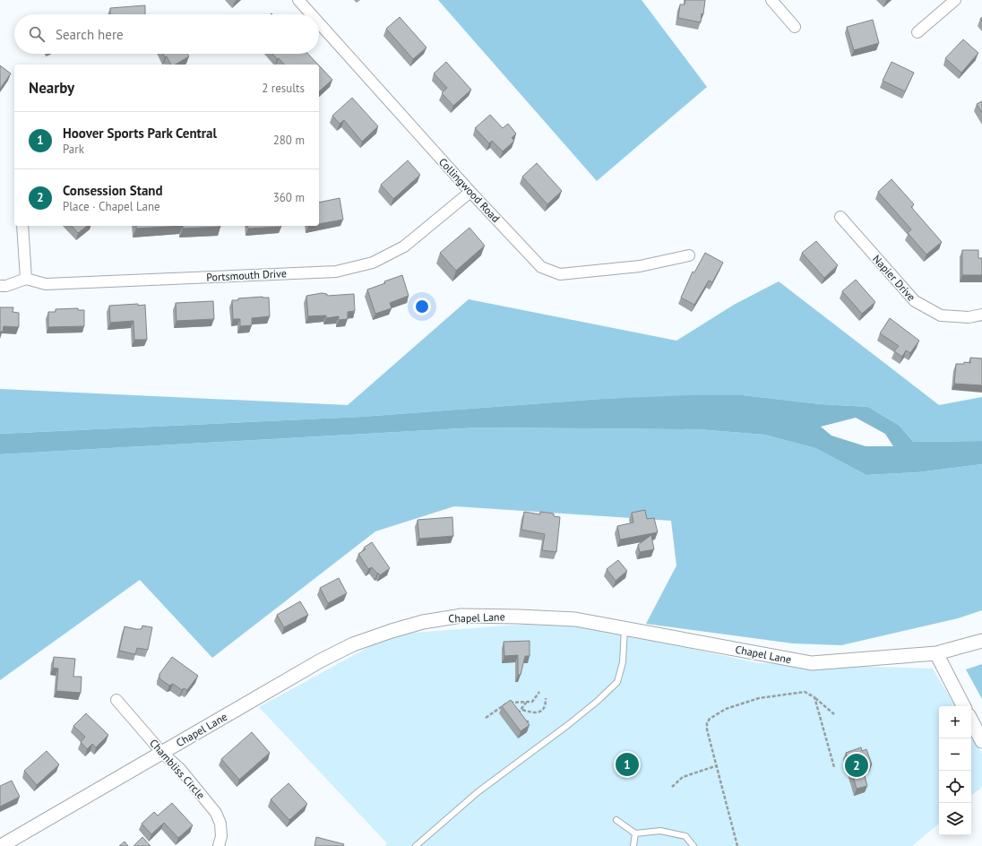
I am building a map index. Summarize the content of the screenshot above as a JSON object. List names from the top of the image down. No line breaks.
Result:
{"streets":{"street":["Collingwood Road","Portsmouth Drive","Napier Drive","Chapel Lane","Chambliss Circle"]},"crossings":[["Collingwood Road","Portsmouth Drive"],["Chapel Lane","Chambliss Circle"]],"page":{"search":"Search here","heading":["Nearby","2 results"],"list":[{"mark":"1","name":"Hoover Sports Park Central","note":"Park","value":"280 m"},{"mark":"2","name":"Consession Stand","note":"Place · Chapel Lane","value":"360 m"}],"map_buttons":["+","−"],"pins":["1","2"]}}
